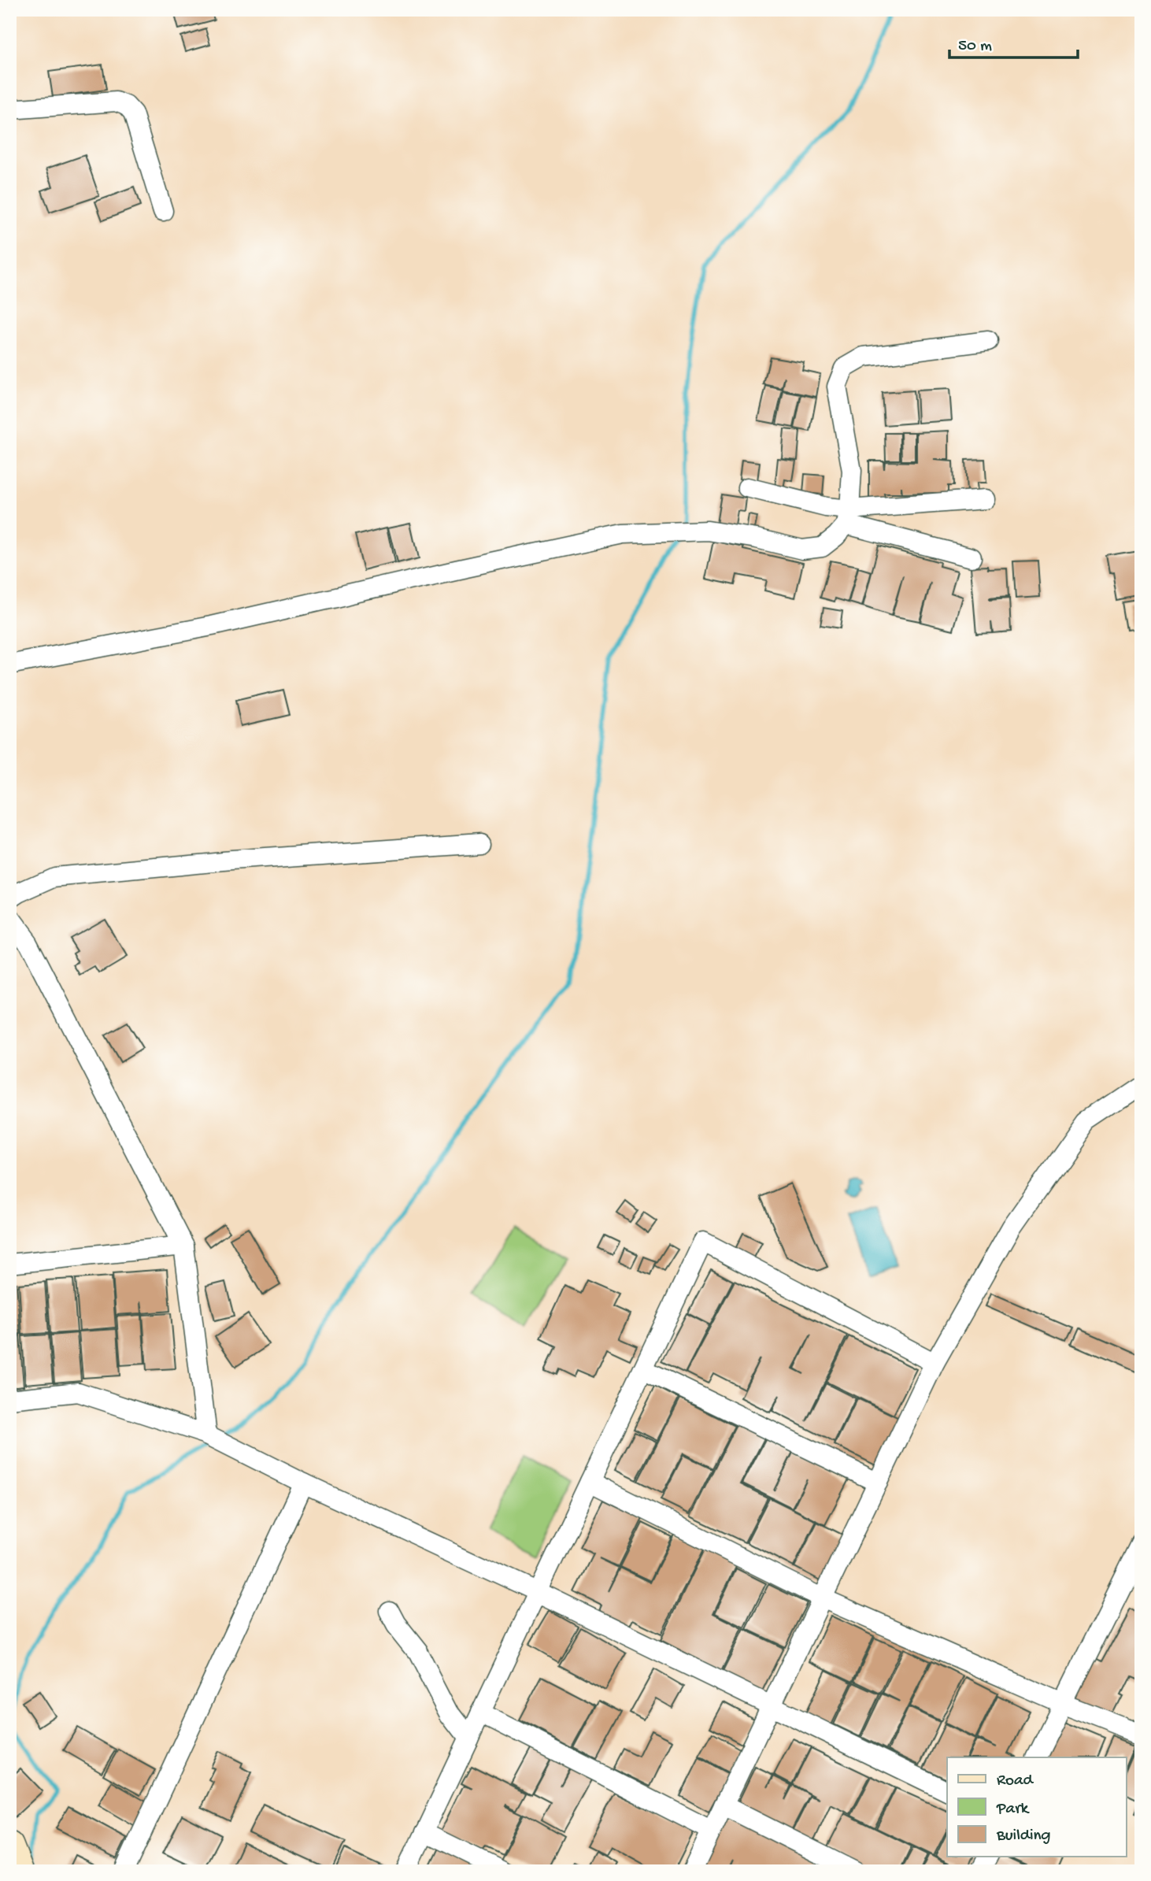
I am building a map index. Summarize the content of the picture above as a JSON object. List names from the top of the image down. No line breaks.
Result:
{"legend":["Road","Park","Building"],"scale_bar":"50 m"}
